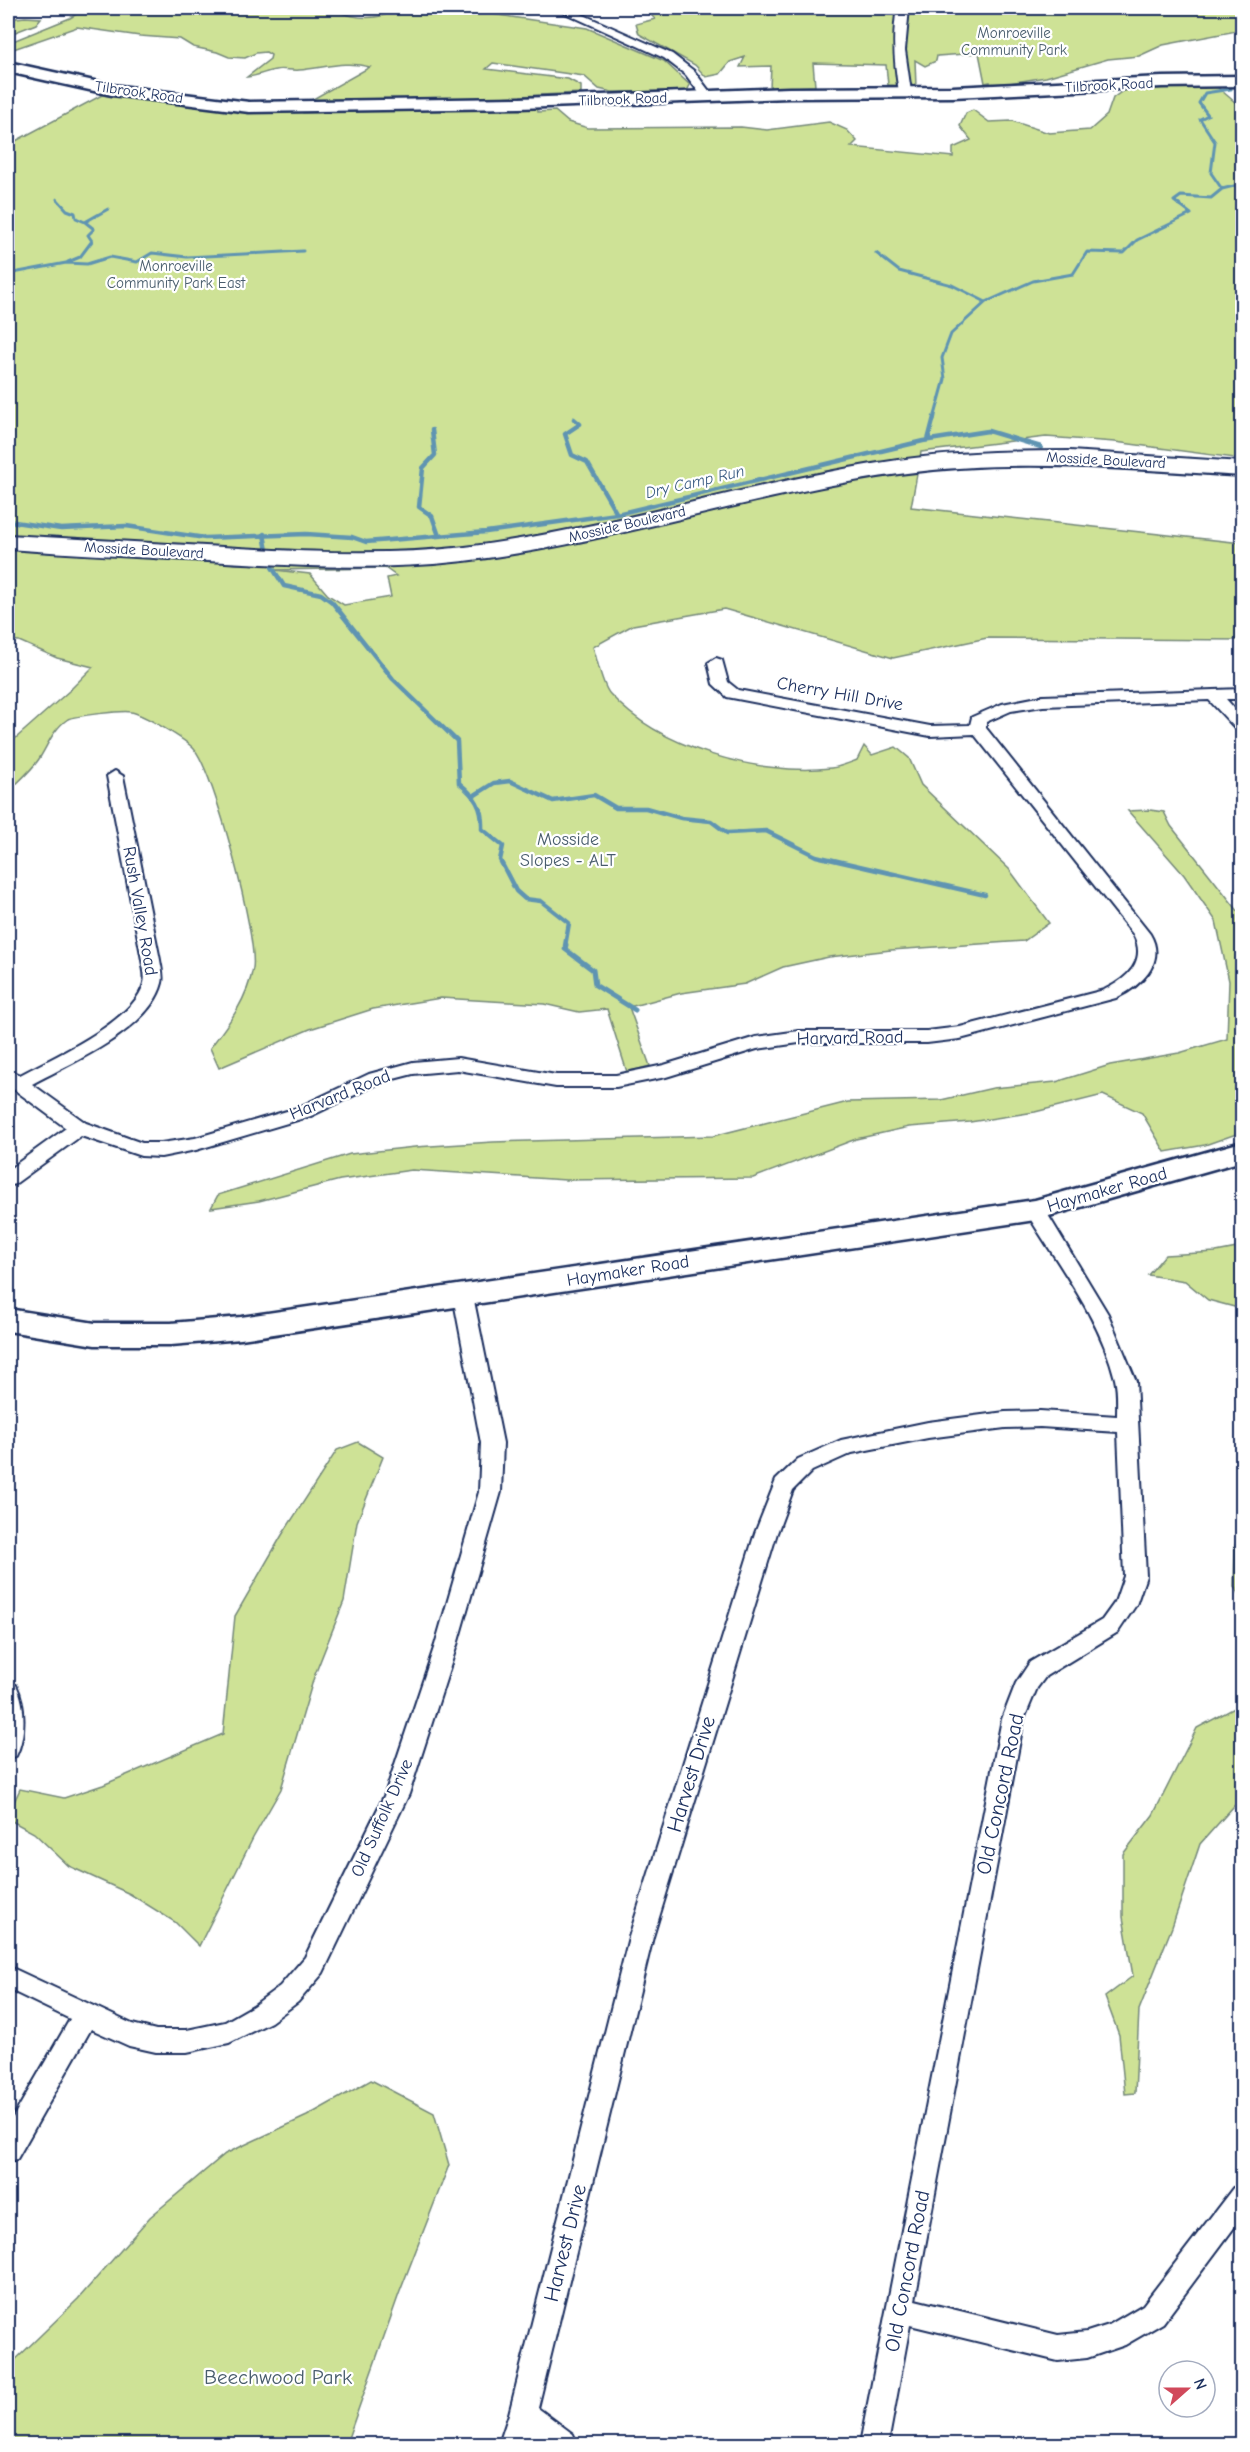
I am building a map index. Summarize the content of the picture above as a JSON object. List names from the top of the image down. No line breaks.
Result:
{"streets":{"main road":["Mosside Boulevard"],"street":["Tilbrook Road","Cherry Hill Drive","Rush Valley Road","Harvard Road","Haymaker Road","Harvest Drive","Old Concord Road","Old Suffolk Drive"]},"crossings":[["Cherry Hill Drive","Harvard Road"],["Rush Valley Road","Harvard Road"],["Haymaker Road","Old Concord Road"],["Haymaker Road","Old Suffolk Drive"],["Harvest Drive","Old Concord Road"]],"water":["Dry Camp Run"],"parks":["Monroeville Community Park","Monroeville Community Park East","Mosside Slopes - ALT","Beechwood Park"],"north":"right"}
